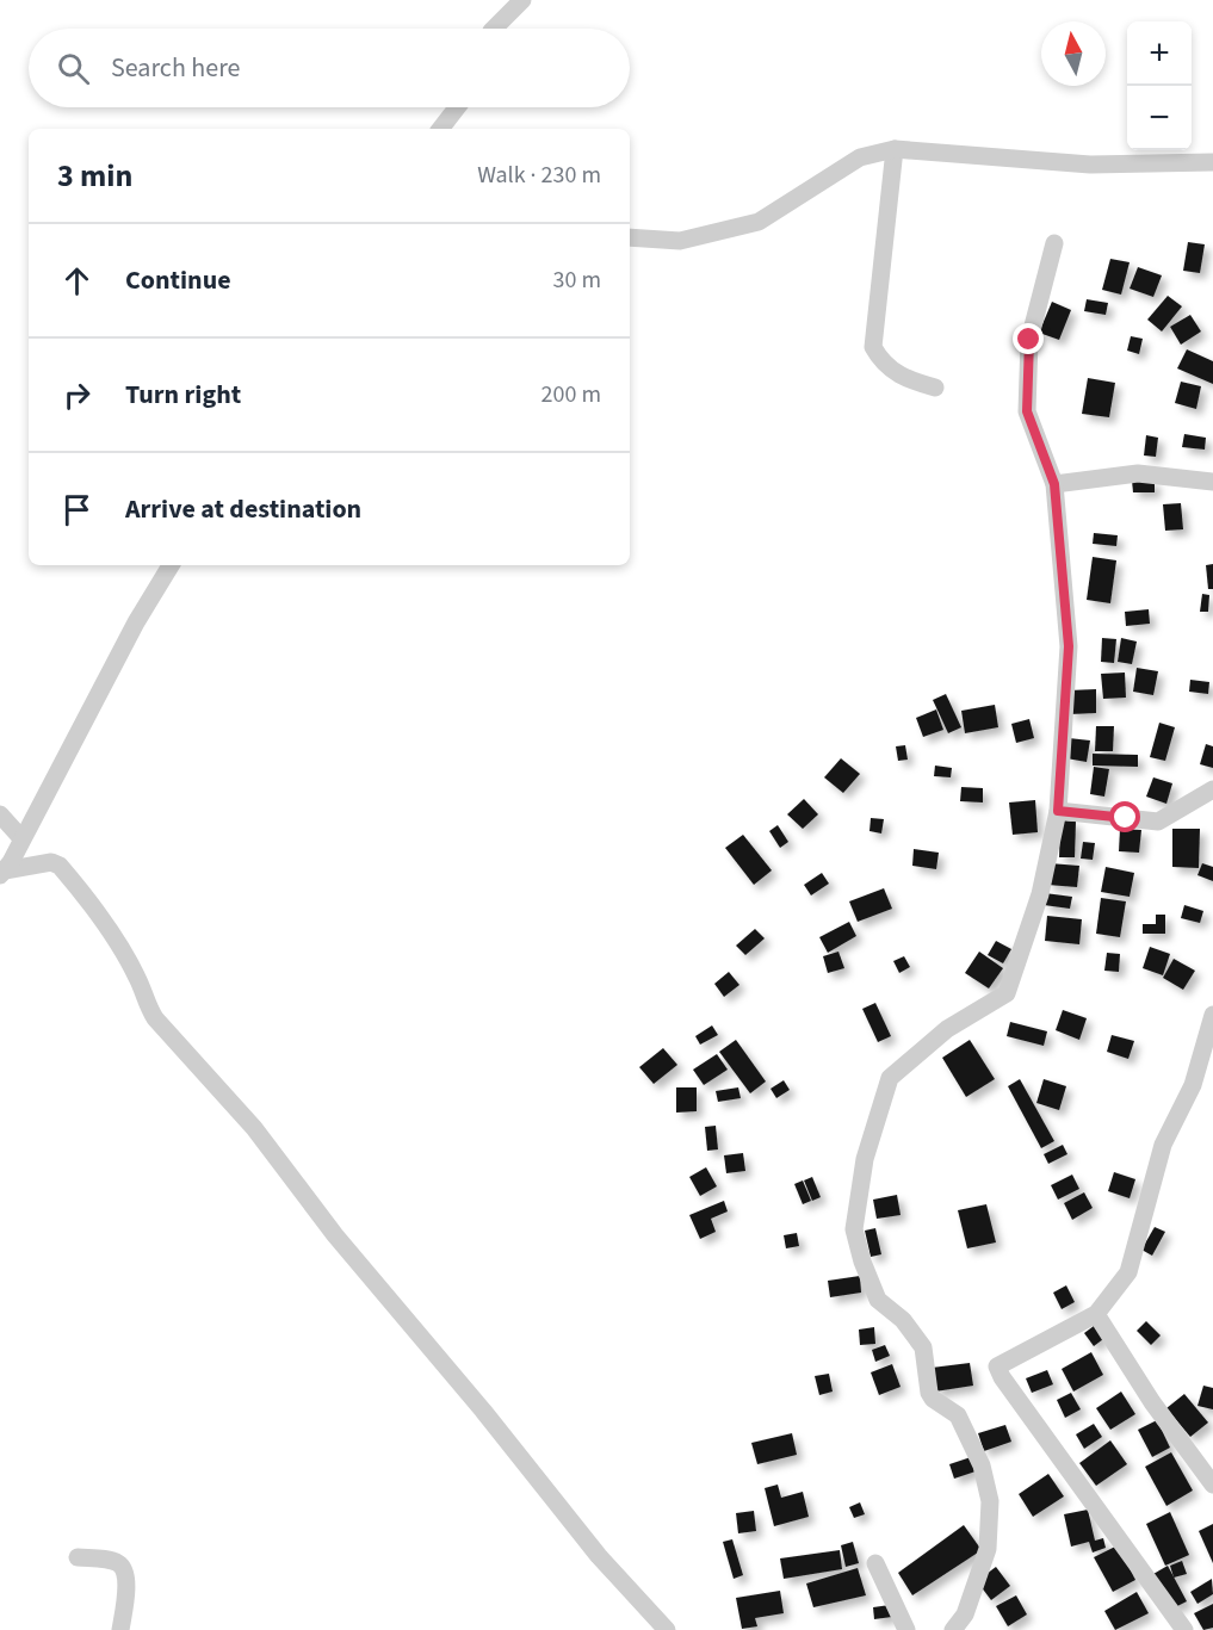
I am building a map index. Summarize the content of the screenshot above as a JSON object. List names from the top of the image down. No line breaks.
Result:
{"north":"top","page":{"map_buttons":["+","−"],"search":"Search here","heading":["3 min","Walk · 230 m"],"list":[["Continue","30 m"],["Turn right","200 m"],"Arrive at destination"]}}
